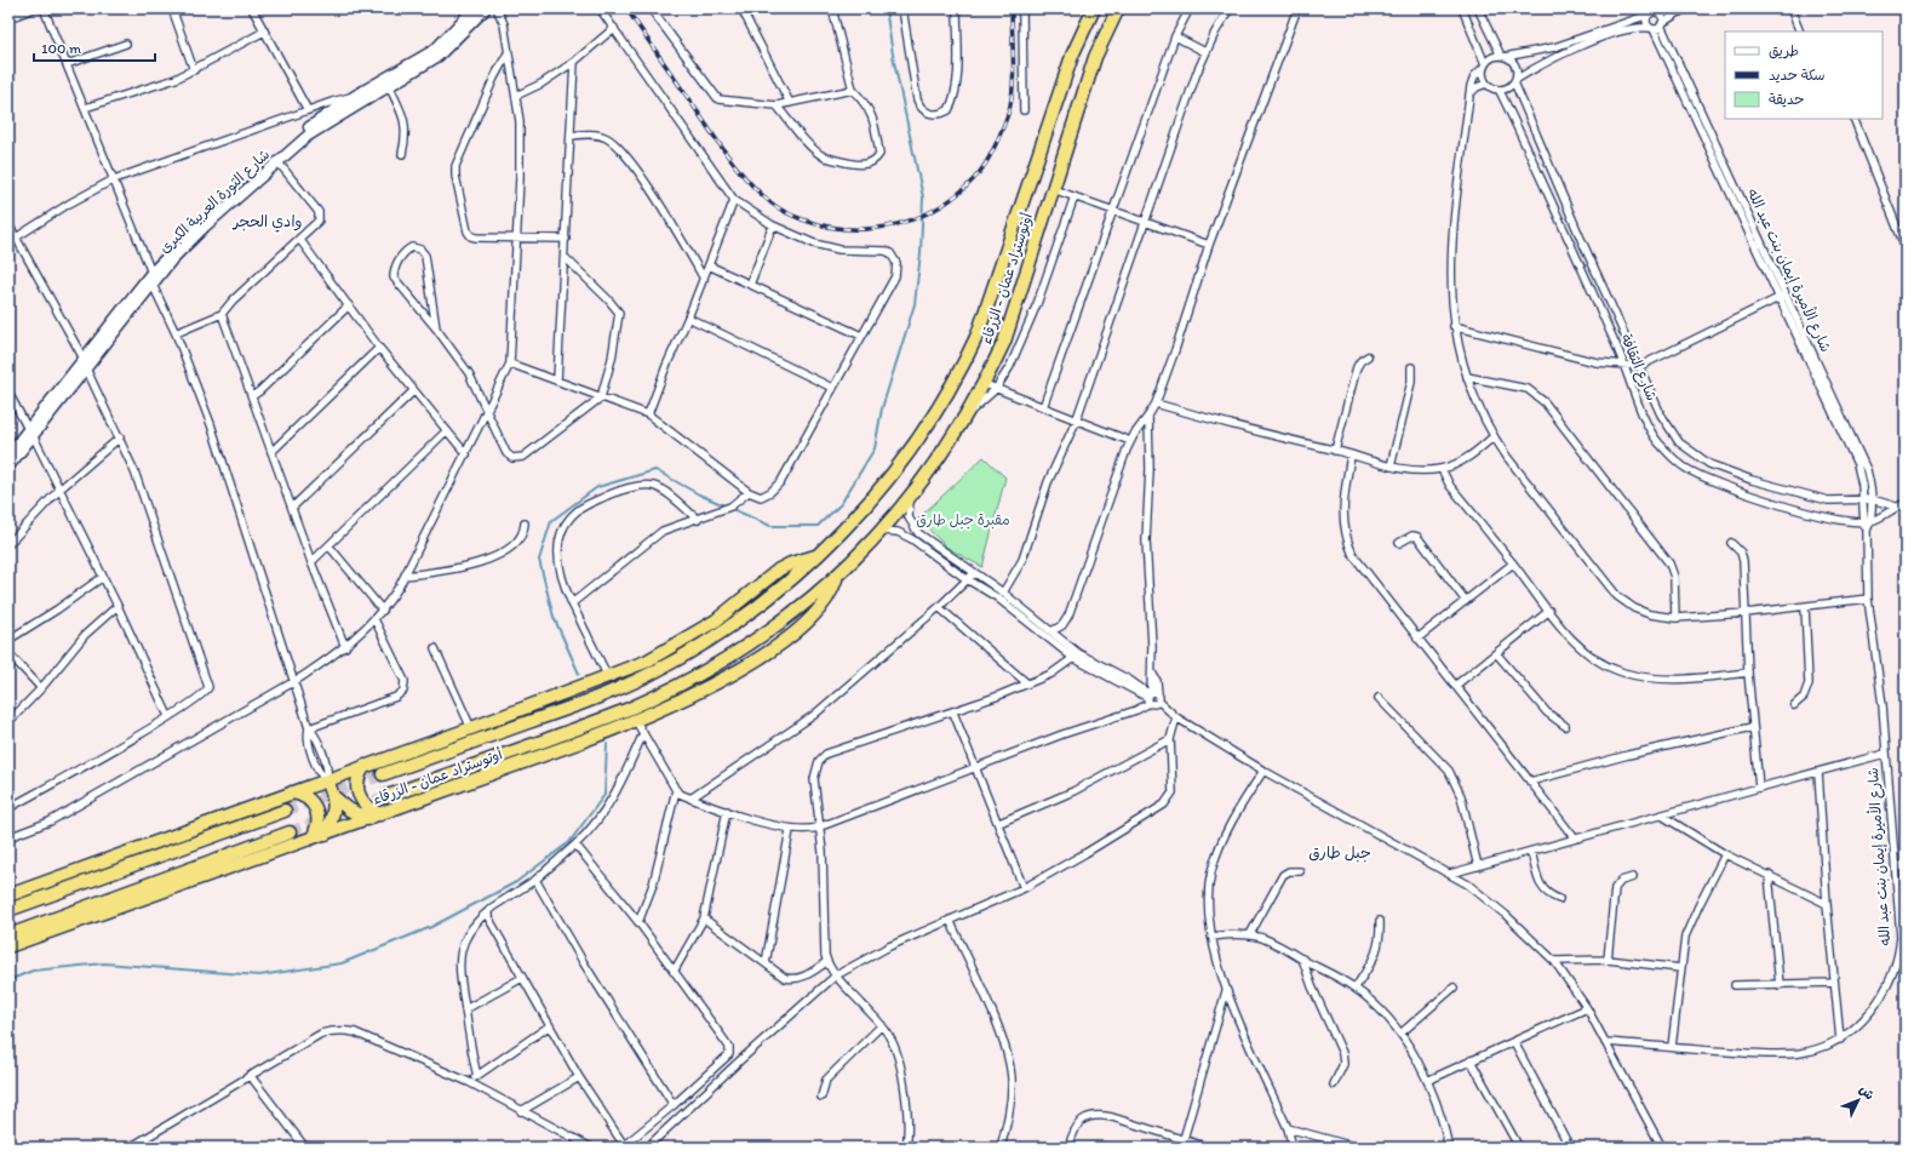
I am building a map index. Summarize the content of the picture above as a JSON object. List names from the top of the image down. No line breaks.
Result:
{"streets":{"highway":["أوتوستراد عمان - الزرقاء"],"main road":["شارع الثورة العربية الكبرى"],"street":["شارع الأميرة إيمان بنت عبد الله","شارع الثقافة"]},"crossings":[["شارع الأميرة إيمان بنت عبد الله","شارع الثقافة"]],"districts":["وادي الحجر","جبل طارق"],"parks":["مقبرة جبل طارق"],"legend":["طريق","سكة حديد","حديقة"],"scale_bar":"100 m","north":"top right"}
